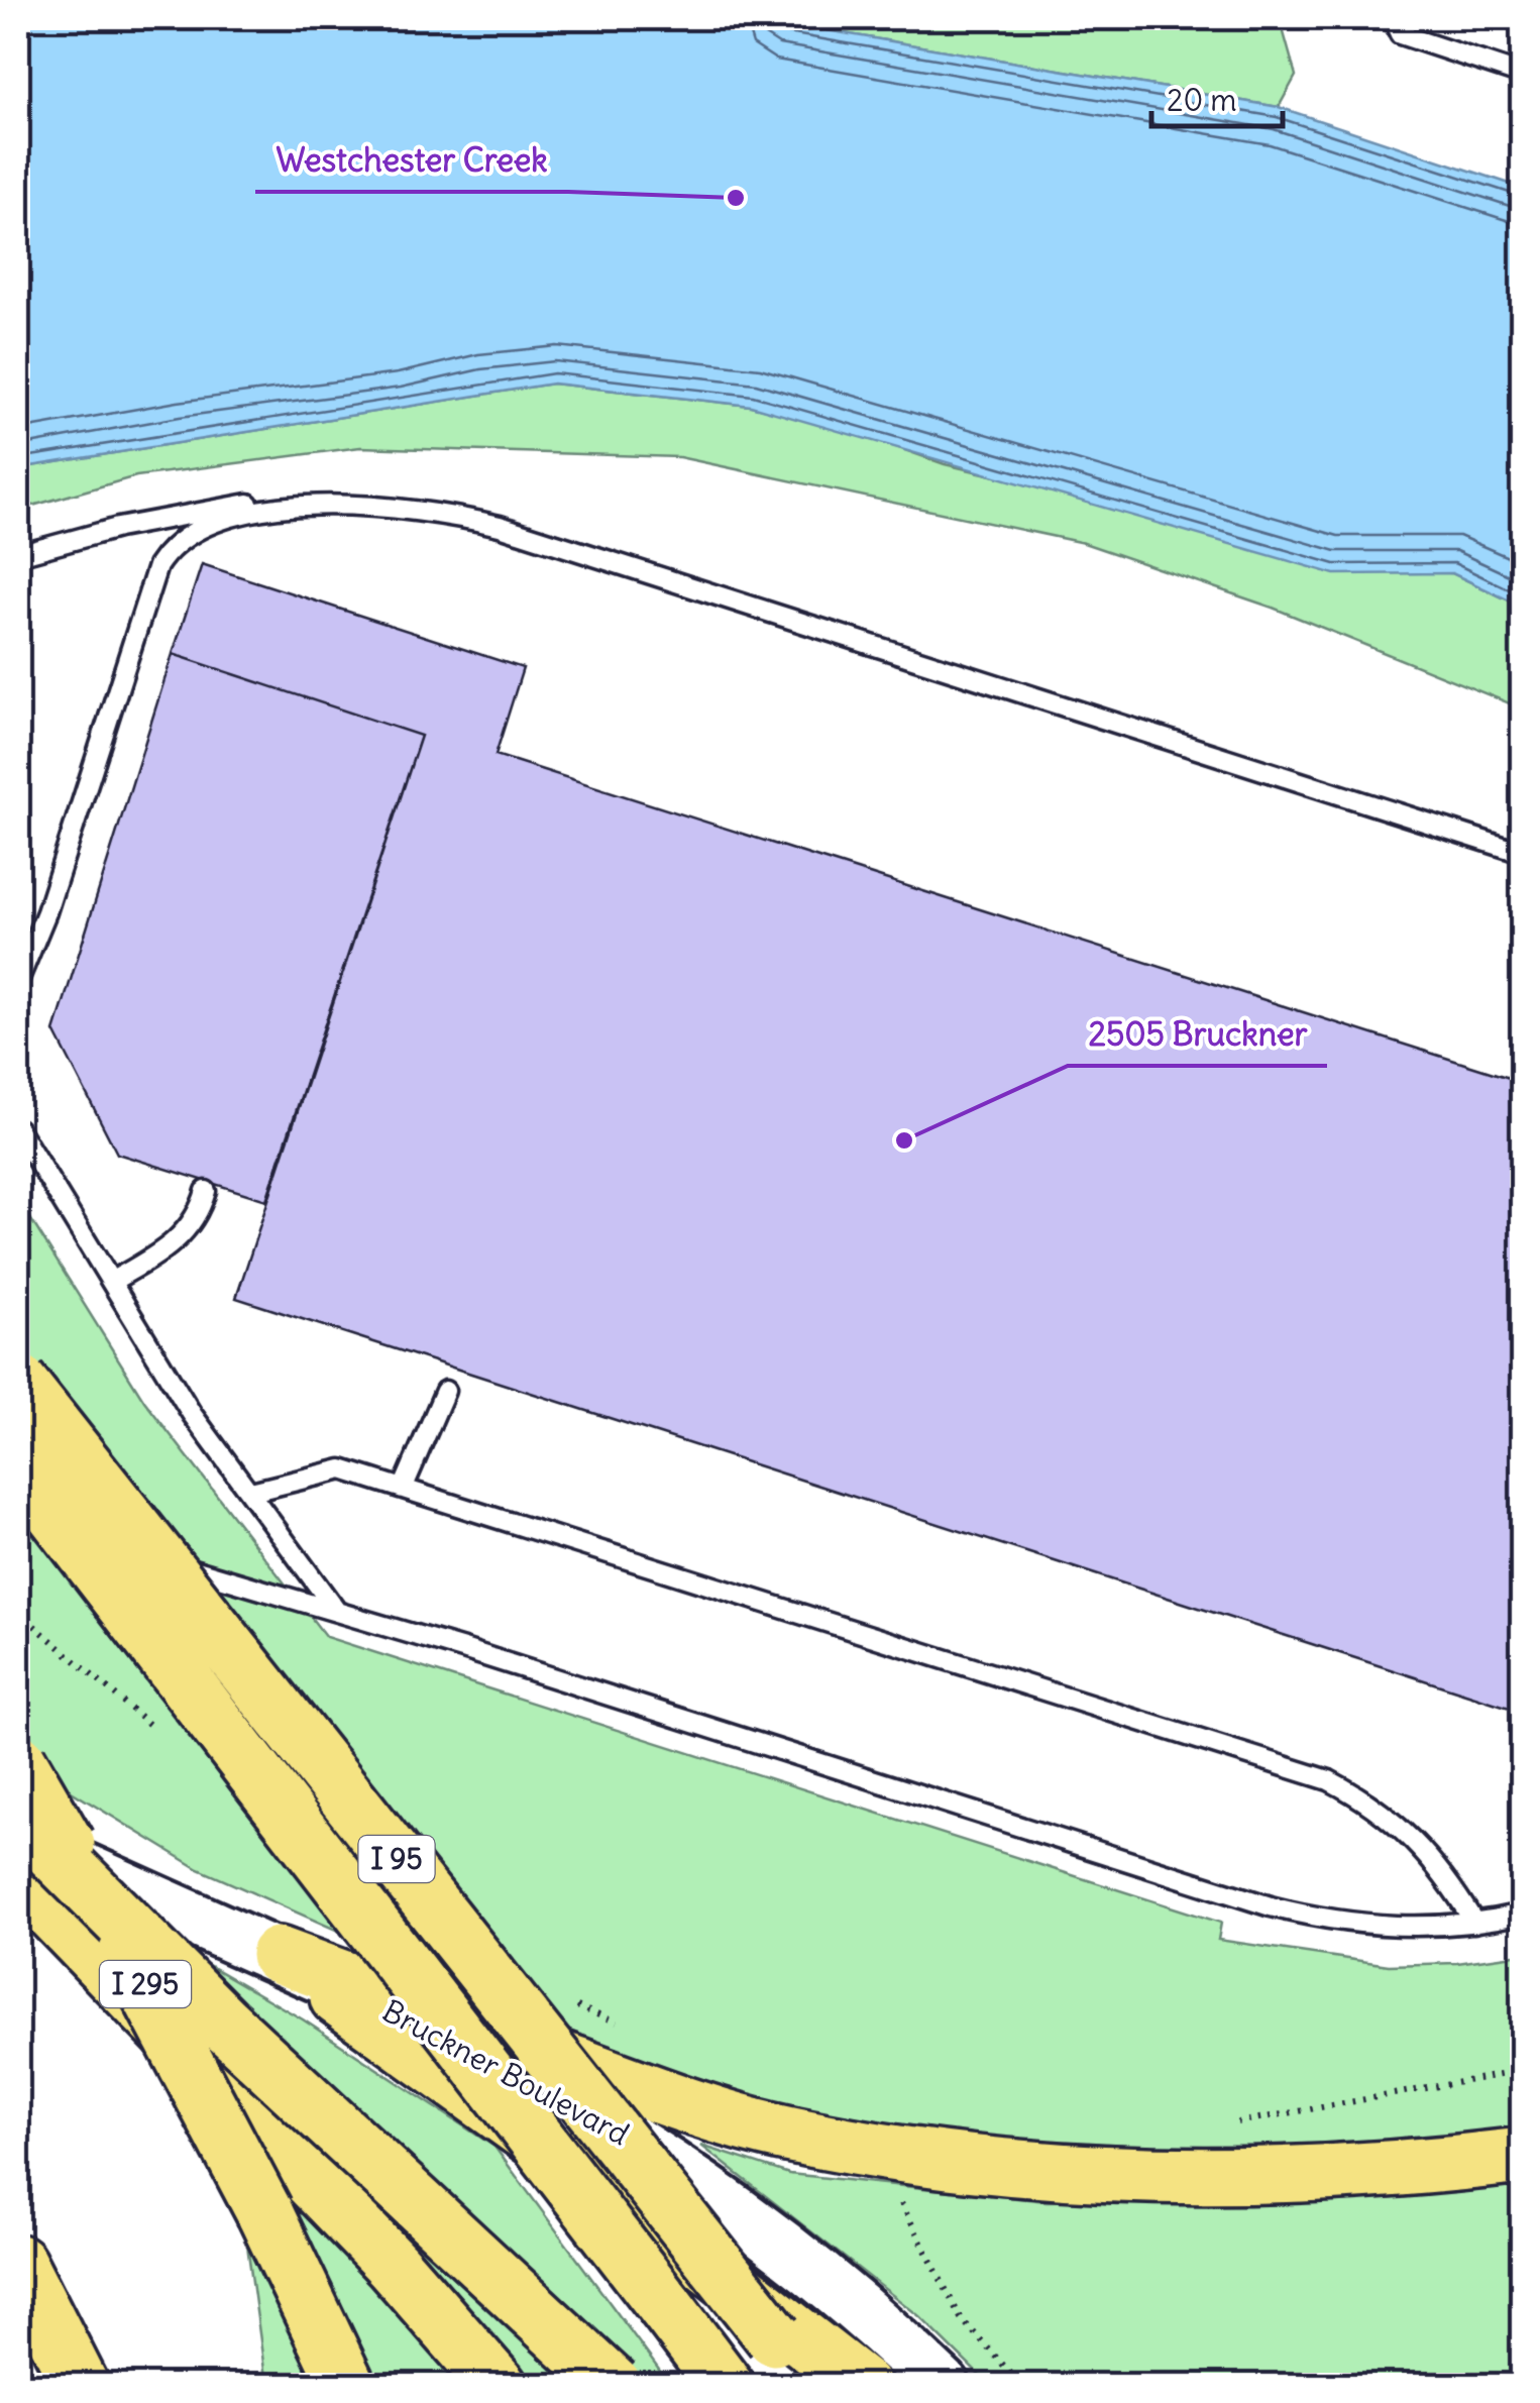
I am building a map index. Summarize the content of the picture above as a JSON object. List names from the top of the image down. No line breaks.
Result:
{"streets":{"highway":["I 95","I 295"],"main road":["Bruckner Boulevard"]},"places":["Westchester Creek","2505 Bruckner"],"scale_bar":"20 m"}
